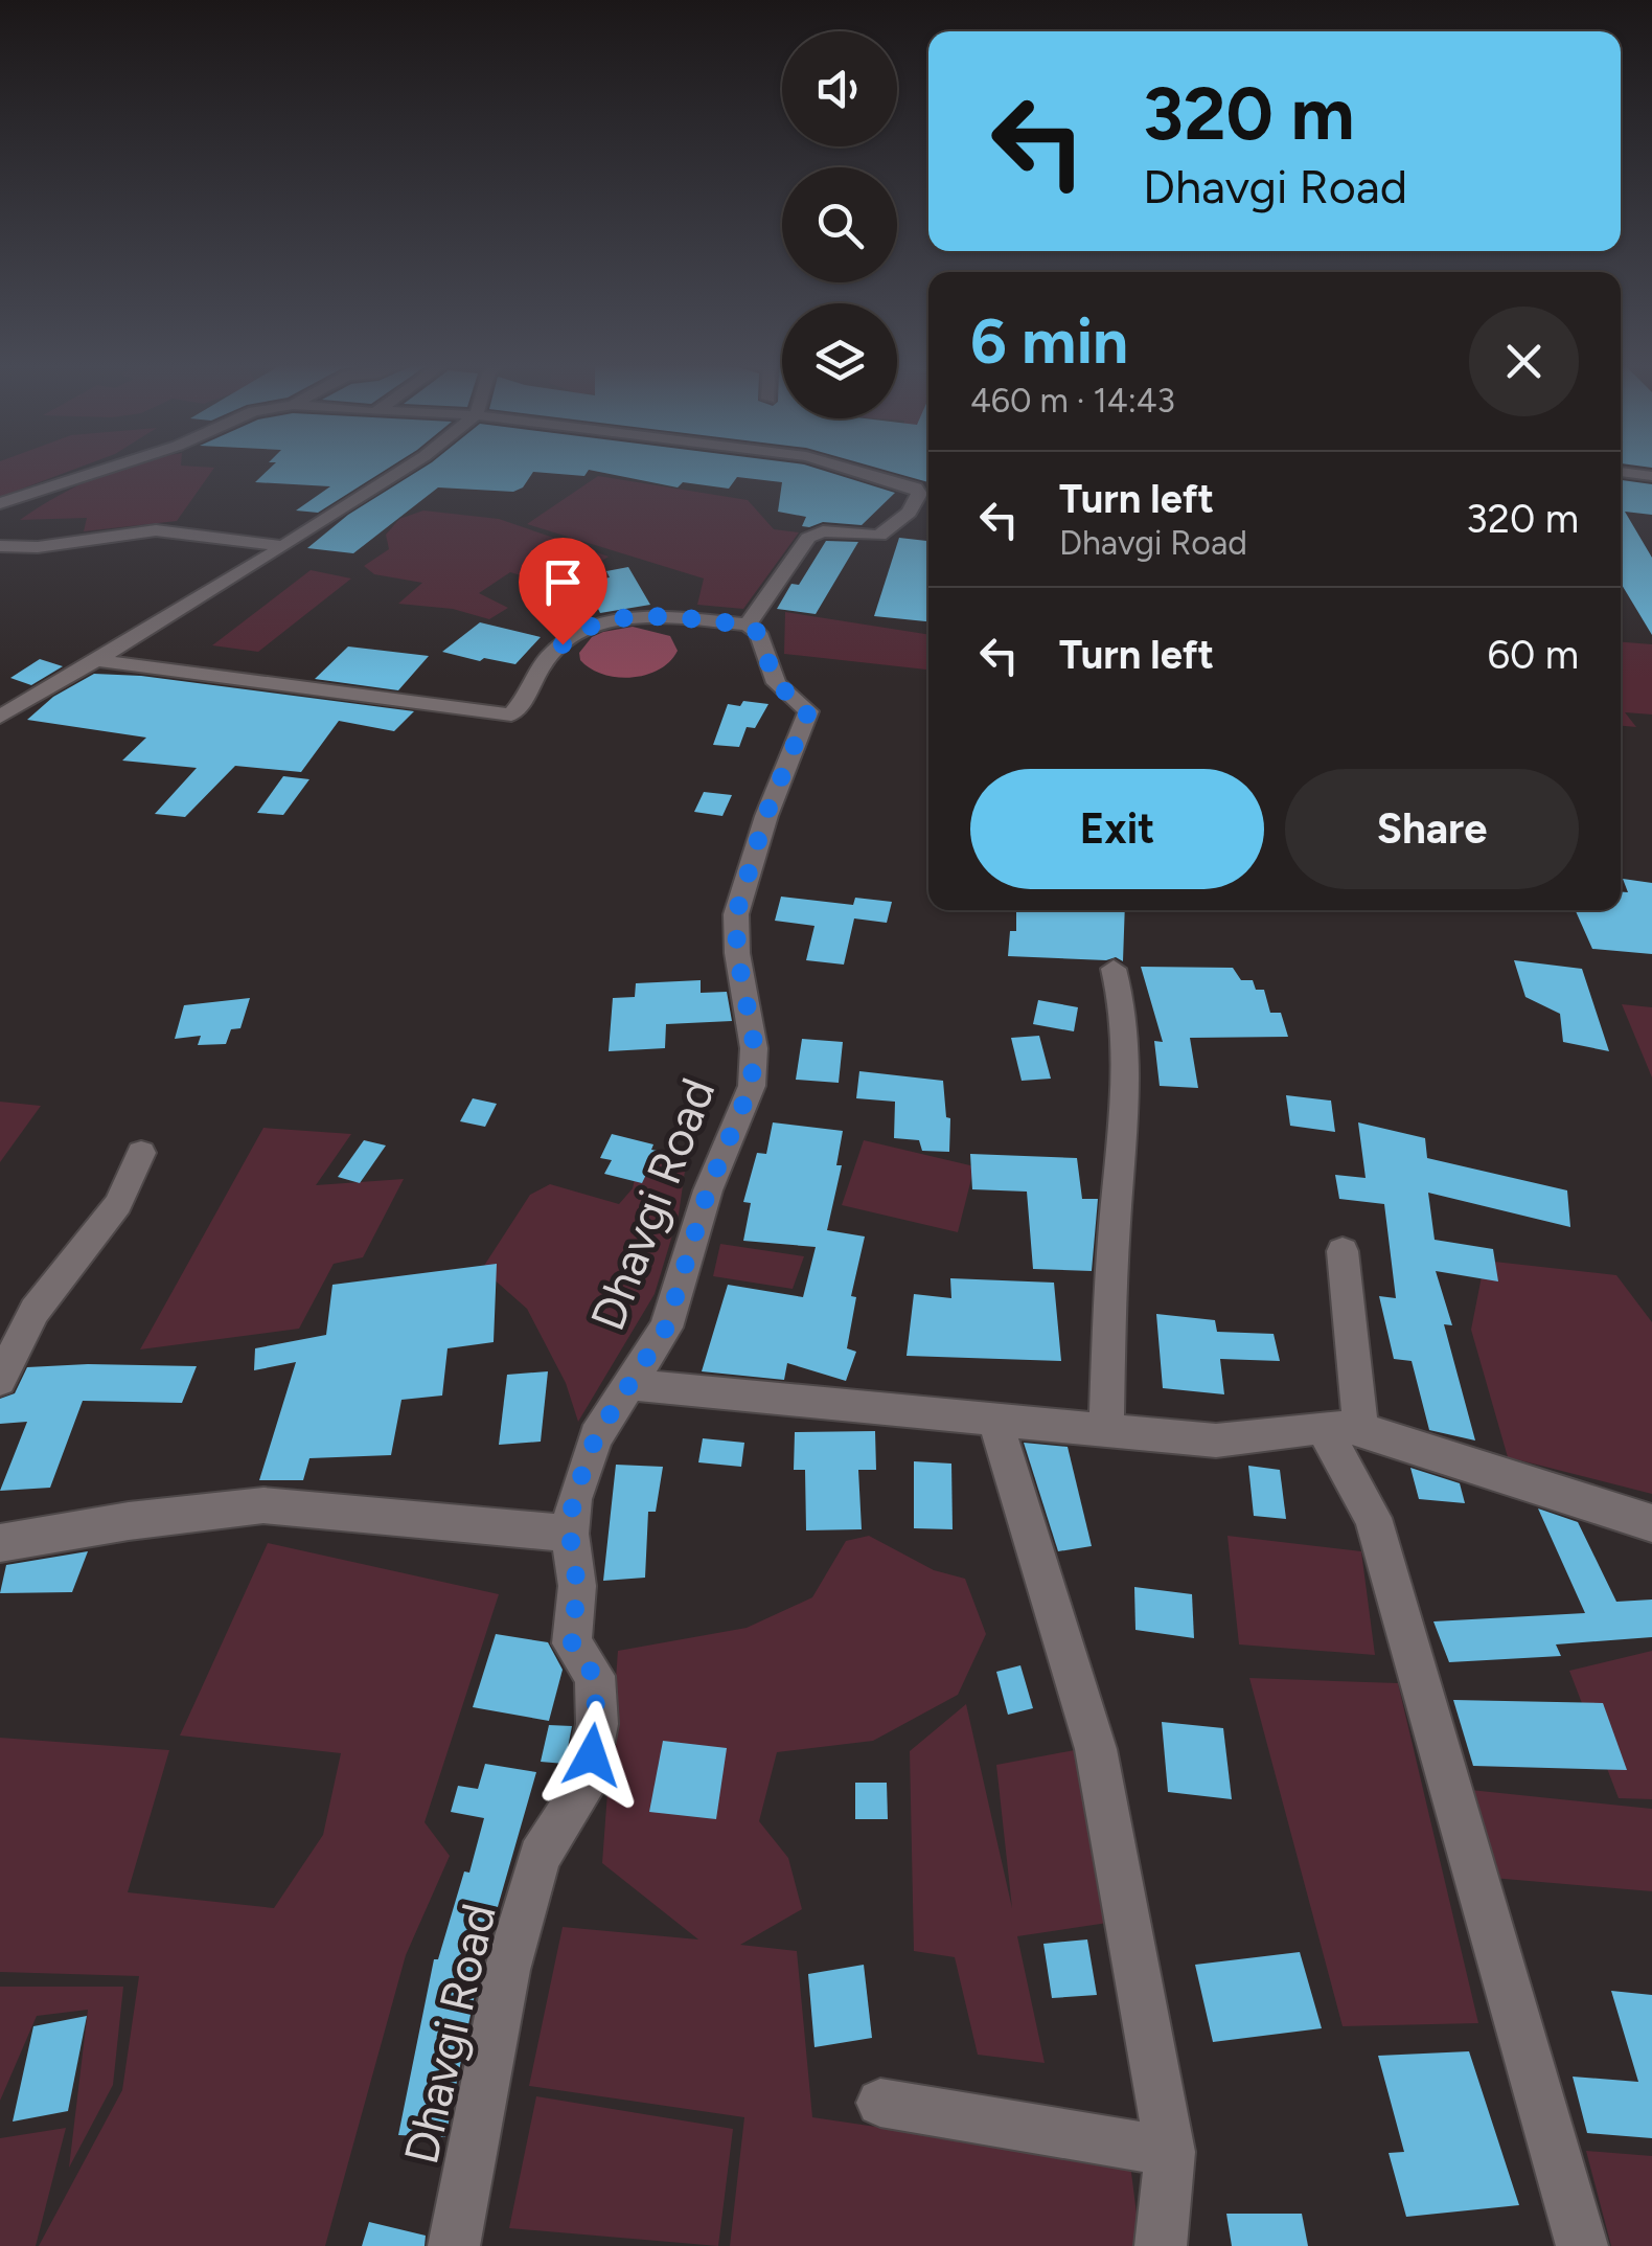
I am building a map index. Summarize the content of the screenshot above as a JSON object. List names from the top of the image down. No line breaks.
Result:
{"streets":{"street":["Dhavgi Road"]},"page":{"turn":["320 m","Dhavgi Road"],"heading":["6 min","460 m · 14:43"],"list":[{"name":"Turn left","note":"Dhavgi Road","value":"320 m"},{"name":"Turn left","value":"60 m"}],"buttons":["Exit","Share"]}}
